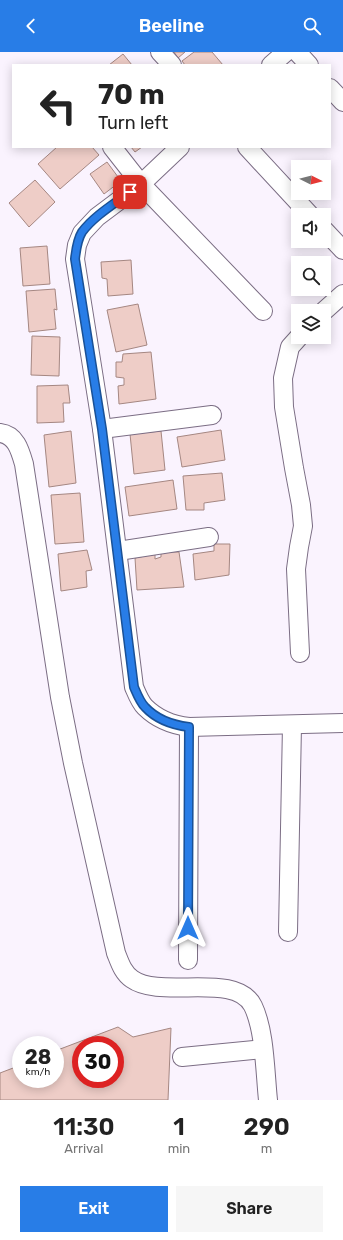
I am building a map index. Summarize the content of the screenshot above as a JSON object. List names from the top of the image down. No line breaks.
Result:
{"north":"right","page":{"header":"Beeline","turn":["70 m","Turn left"],"speed":"28 km/h","limit":"30","eta":["11:30","Arrival","1","min","290","m"],"buttons":["Exit","Share"]}}
